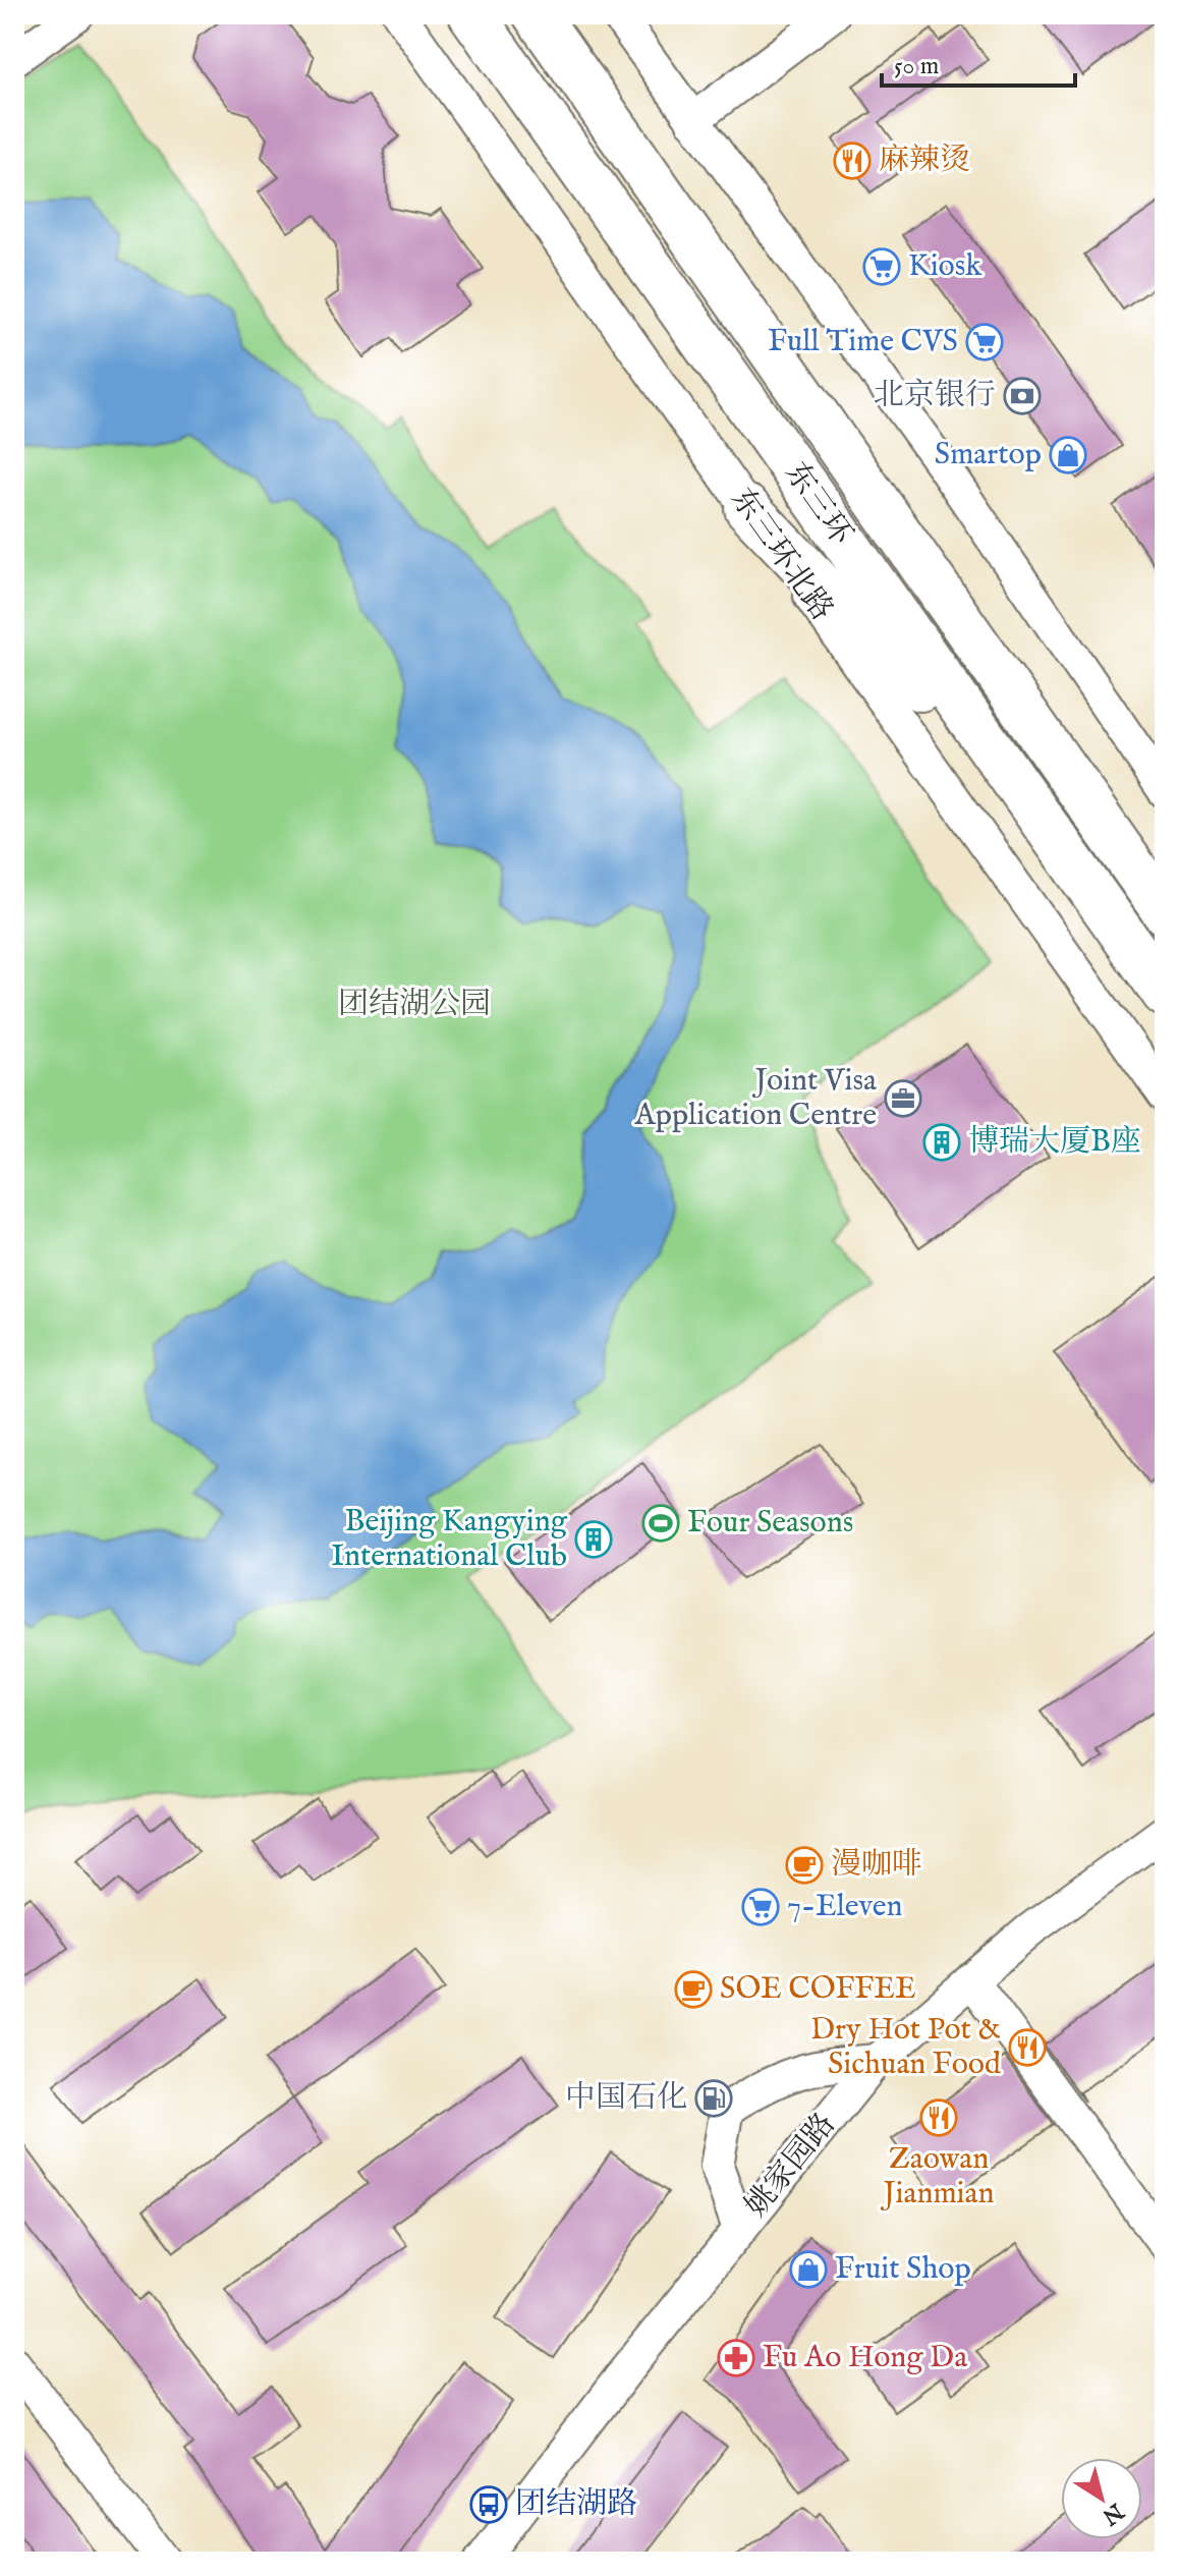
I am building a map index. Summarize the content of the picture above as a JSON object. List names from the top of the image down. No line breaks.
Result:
{"streets":{"highway":["东三环"],"street":["东三环北路","姚家园路"]},"parks":["团结湖公园"],"places":{"restaurant":["麻辣烫","Dry Hot Pot & Sichuan Food","Zaowan Jianmian"],"supermarket":["Kiosk","Full Time CVS","7-Eleven"],"bank":["北京银行"],"shop":["Smartop","Fruit Shop"],"office":["Joint Visa Application Centre"],"building":["博瑞大厦B座","Beijing Kangying International Club"],"sports":["Four Seasons"],"cafe":["漫咖啡","SOE COFFEE"],"fuel station":["中国石化"],"pharmacy":["Fu Ao Hong Da"],"bus stop":["团结湖路"]},"scale_bar":"50 m","north":"bottom right"}
